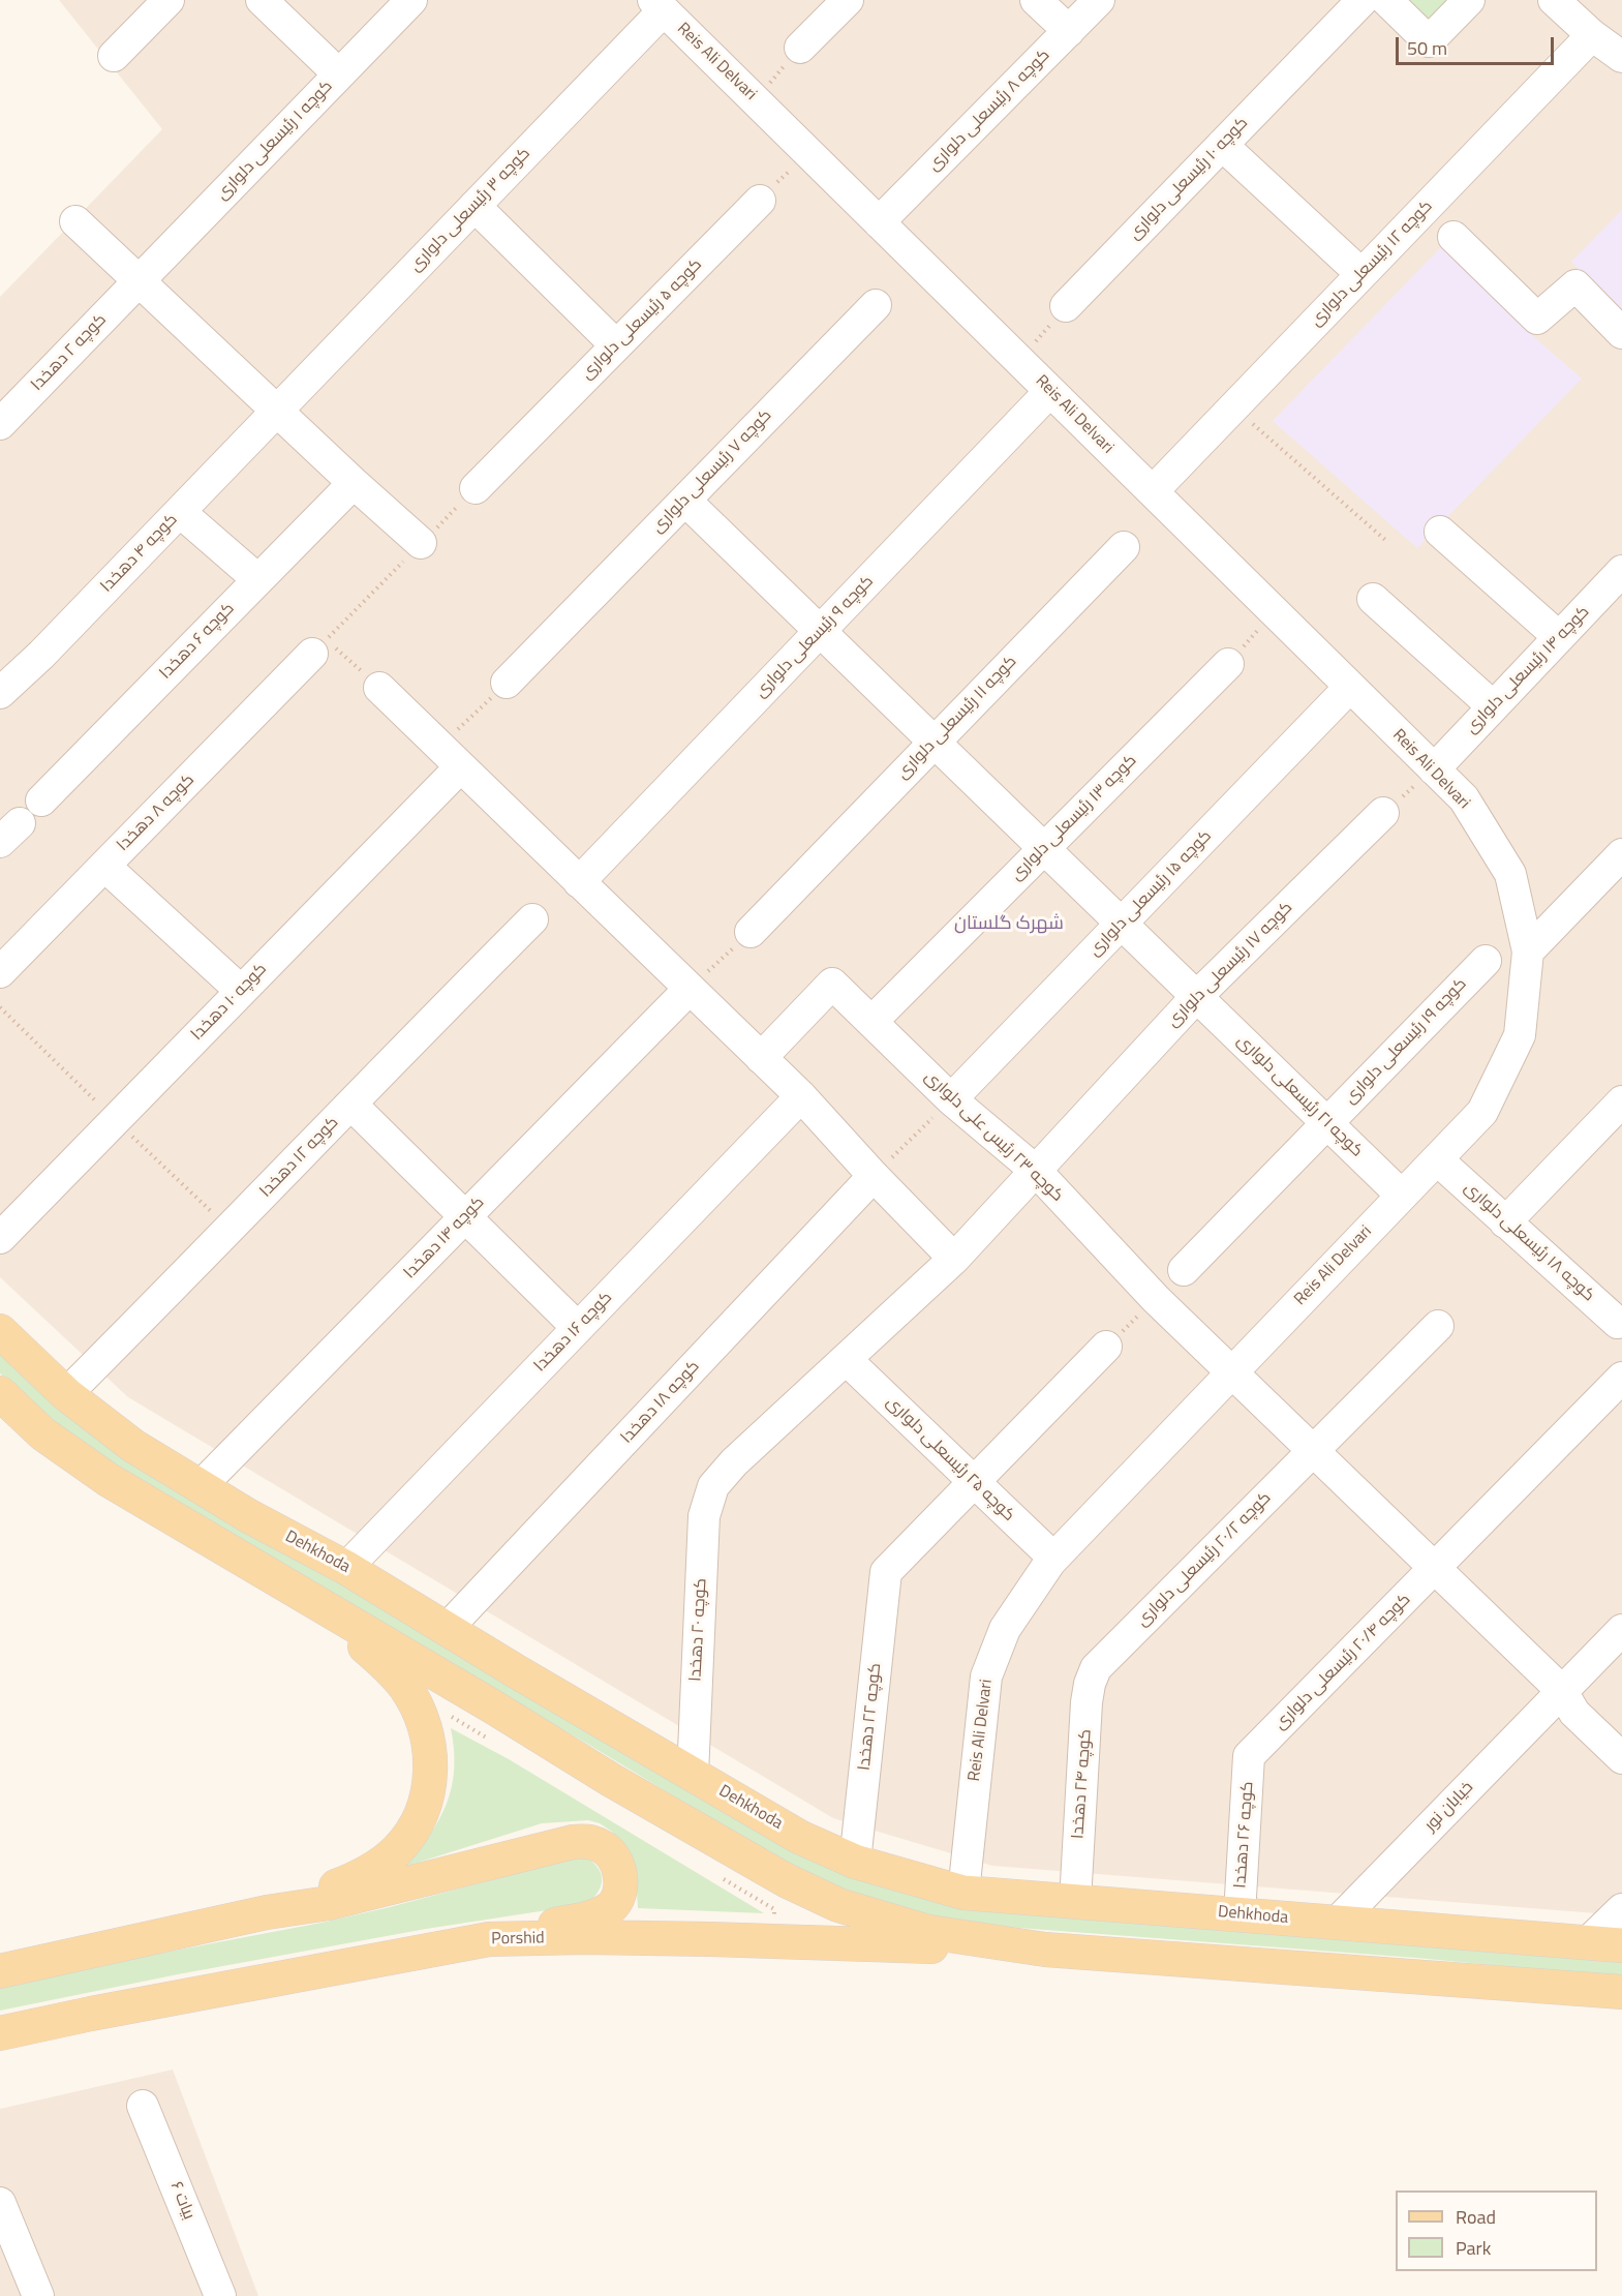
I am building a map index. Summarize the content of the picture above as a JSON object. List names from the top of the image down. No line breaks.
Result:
{"streets":{"main road":["Dehkhoda","Porshid"],"street":["Reis Ali Delvari","کوچه ۸ رئیسعلی دلواری","کوچه ۱ رئیسعلی دلواری","کوچه ۱۰ رئیسعلی دلواری","کوچه ۳ رئیسعلی دلواری","کوچه ۱۲ رئیسعلی دلواری","کوچه ۵ رئیسعلی دلواری","کوچه ۲ دهخدا","کوچه ۷ رئیسعلی دلواری","کوچه ۴ دهخدا","کوچه ۹ رئیسعلی دلواری","کوچه ۶ دهخدا","کوچه ۱۴ رئیسعلی دلواری","کوچه ۱۱ رئیسعلی دلواری","کوچه ۸ دهخدا","کوچه ۱۳ رئیسعلی دلواری","کوچه ۱۵ رئیسعلی دلواری","کوچه ۱۷ رئیسعلی دلواری","کوچه ۱۰ دهخدا","کوچه ۱۹ رئیسعلی دلواری","کوچه ۲۱ رئیسعلی دلواری","کوچه ۲۳ رئیس علی دلواری","کوچه ۱۲ دهخدا","کوچه ۱۴ دهخدا","کوچه ۱۸ رئیسعلی دلواری","کوچه ۱۶ دهخدا","کوچه ۱۸ دهخدا","کوچه ۲۵ رئیسعلی دلواری","کوچه ۲۰/۲ رئیسعلی دلواری","کوچه ۲۰ دهخدا","کوچه ۲۰/۴ رئیسعلی دلواری","کوچه ۲۲ دهخدا","کوچه ۲۴ دهخدا","خیابان نور","کوچه ۲۶ دهخدا","بیات ۶"]},"crossings":[["Reis Ali Delvari","کوچه ۸ رئیسعلی دلواری"],["Reis Ali Delvari","کوچه ۳ رئیسعلی دلواری"],["Reis Ali Delvari","کوچه ۱۲ رئیسعلی دلواری"],["Reis Ali Delvari","کوچه ۹ رئیسعلی دلواری"],["Reis Ali Delvari","کوچه ۱۴ رئیسعلی دلواری"],["Reis Ali Delvari","کوچه ۱۵ رئیسعلی دلواری"],["Reis Ali Delvari","کوچه ۲۱ رئیسعلی دلواری"],["Reis Ali Delvari","کوچه ۲۳ رئیس علی دلواری"],["Reis Ali Delvari","کوچه ۱۸ رئیسعلی دلواری"],["Reis Ali Delvari","کوچه ۲۵ رئیسعلی دلواری"],["Reis Ali Delvari","Dehkhoda"],["کوچه ۱ رئیسعلی دلواری","کوچه ۲ دهخدا"],["کوچه ۳ رئیسعلی دلواری","کوچه ۴ دهخدا"],["کوچه ۷ رئیسعلی دلواری","کوچه ۲۱ رئیسعلی دلواری"],["کوچه ۹ رئیسعلی دلواری","کوچه ۲۱ رئیسعلی دلواری"],["کوچه ۱۱ رئیسعلی دلواری","کوچه ۲۱ رئیسعلی دلواری"],["کوچه ۱۳ رئیسعلی دلواری","کوچه ۲۱ رئیسعلی دلواری"],["کوچه ۱۳ رئیسعلی دلواری","کوچه ۲۳ رئیس علی دلواری"],["کوچه ۱۵ رئیسعلی دلواری","کوچه ۲۱ رئیسعلی دلواری"],["کوچه ۱۵ رئیسعلی دلواری","کوچه ۲۳ رئیس علی دلواری"],["کوچه ۱۷ رئیسعلی دلواری","کوچه ۲۱ رئیسعلی دلواری"],["کوچه ۱۷ رئیسعلی دلواری","کوچه ۲۳ رئیس علی دلواری"],["کوچه ۱۷ رئیسعلی دلواری","کوچه ۲۵ رئیسعلی دلواری"],["کوچه ۱۷ رئیسعلی دلواری","کوچه ۲۰ دهخدا"],["کوچه ۱۹ رئیسعلی دلواری","کوچه ۲۱ رئیسعلی دلواری"],["کوچه ۲۳ رئیس علی دلواری","کوچه ۲۰/۲ رئیسعلی دلواری"],["کوچه ۲۳ رئیس علی دلواری","کوچه ۲۰/۴ رئیسعلی دلواری"],["کوچه ۲۳ رئیس علی دلواری","خیابان نور"],["کوچه ۱۲ دهخدا","Dehkhoda"],["کوچه ۱۴ دهخدا","Dehkhoda"],["کوچه ۱۶ دهخدا","Dehkhoda"],["کوچه ۱۸ دهخدا","Dehkhoda"],["کوچه ۲۵ رئیسعلی دلواری","کوچه ۲۲ دهخدا"],["Dehkhoda","کوچه ۲۰ دهخدا"],["Dehkhoda","کوچه ۲۲ دهخدا"],["Dehkhoda","کوچه ۲۴ دهخدا"],["Dehkhoda","خیابان نور"],["Dehkhoda","کوچه ۲۶ دهخدا"],["کوچه ۲۰/۲ رئیسعلی دلواری","کوچه ۲۴ دهخدا"],["کوچه ۲۰/۴ رئیسعلی دلواری","کوچه ۲۶ دهخدا"]],"districts":["شهرک گلستان"],"legend":["Road","Park"],"scale_bar":"50 m"}
